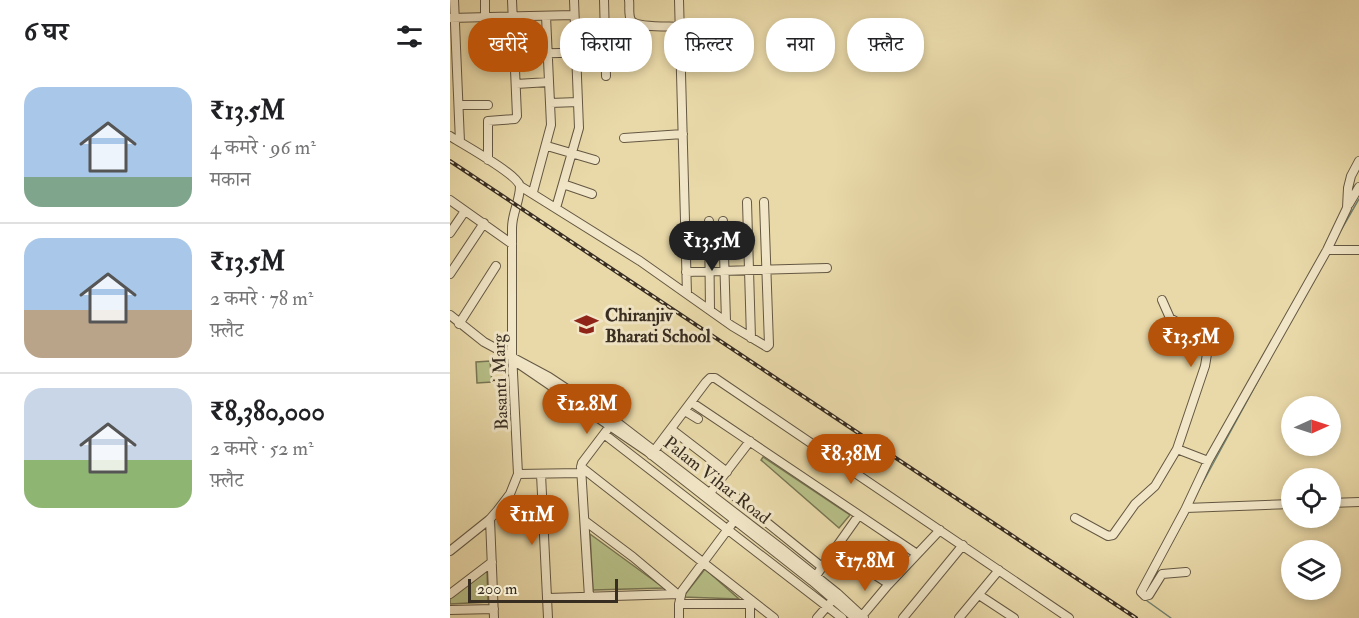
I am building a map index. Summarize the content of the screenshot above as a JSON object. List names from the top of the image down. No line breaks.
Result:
{"streets":{"street":["Basanti Marg","Palam Vihar Road"]},"crossings":[["Basanti Marg","Palam Vihar Road"]],"places":{"school or university":["Chiranjiv Bharati School"]},"scale_bar":"200 m","north":"right","page":{"heading":"6 घर","chip":["खरीदें","किराया","फ़िल्टर","नया","फ़्लैट"],"list":[{"name":"₹13.5M","note":"4 कमरे · 96 m² · मकान"},{"name":"₹13.5M","note":"2 कमरे · 78 m² · फ़्लैट"},{"name":"₹8,380,000","note":"2 कमरे · 52 m² · फ़्लैट"}],"price":["₹13.5M","₹13.5M","₹12.8M","₹8.38M","₹11M","₹17.8M"],"scale":"200 m"}}
